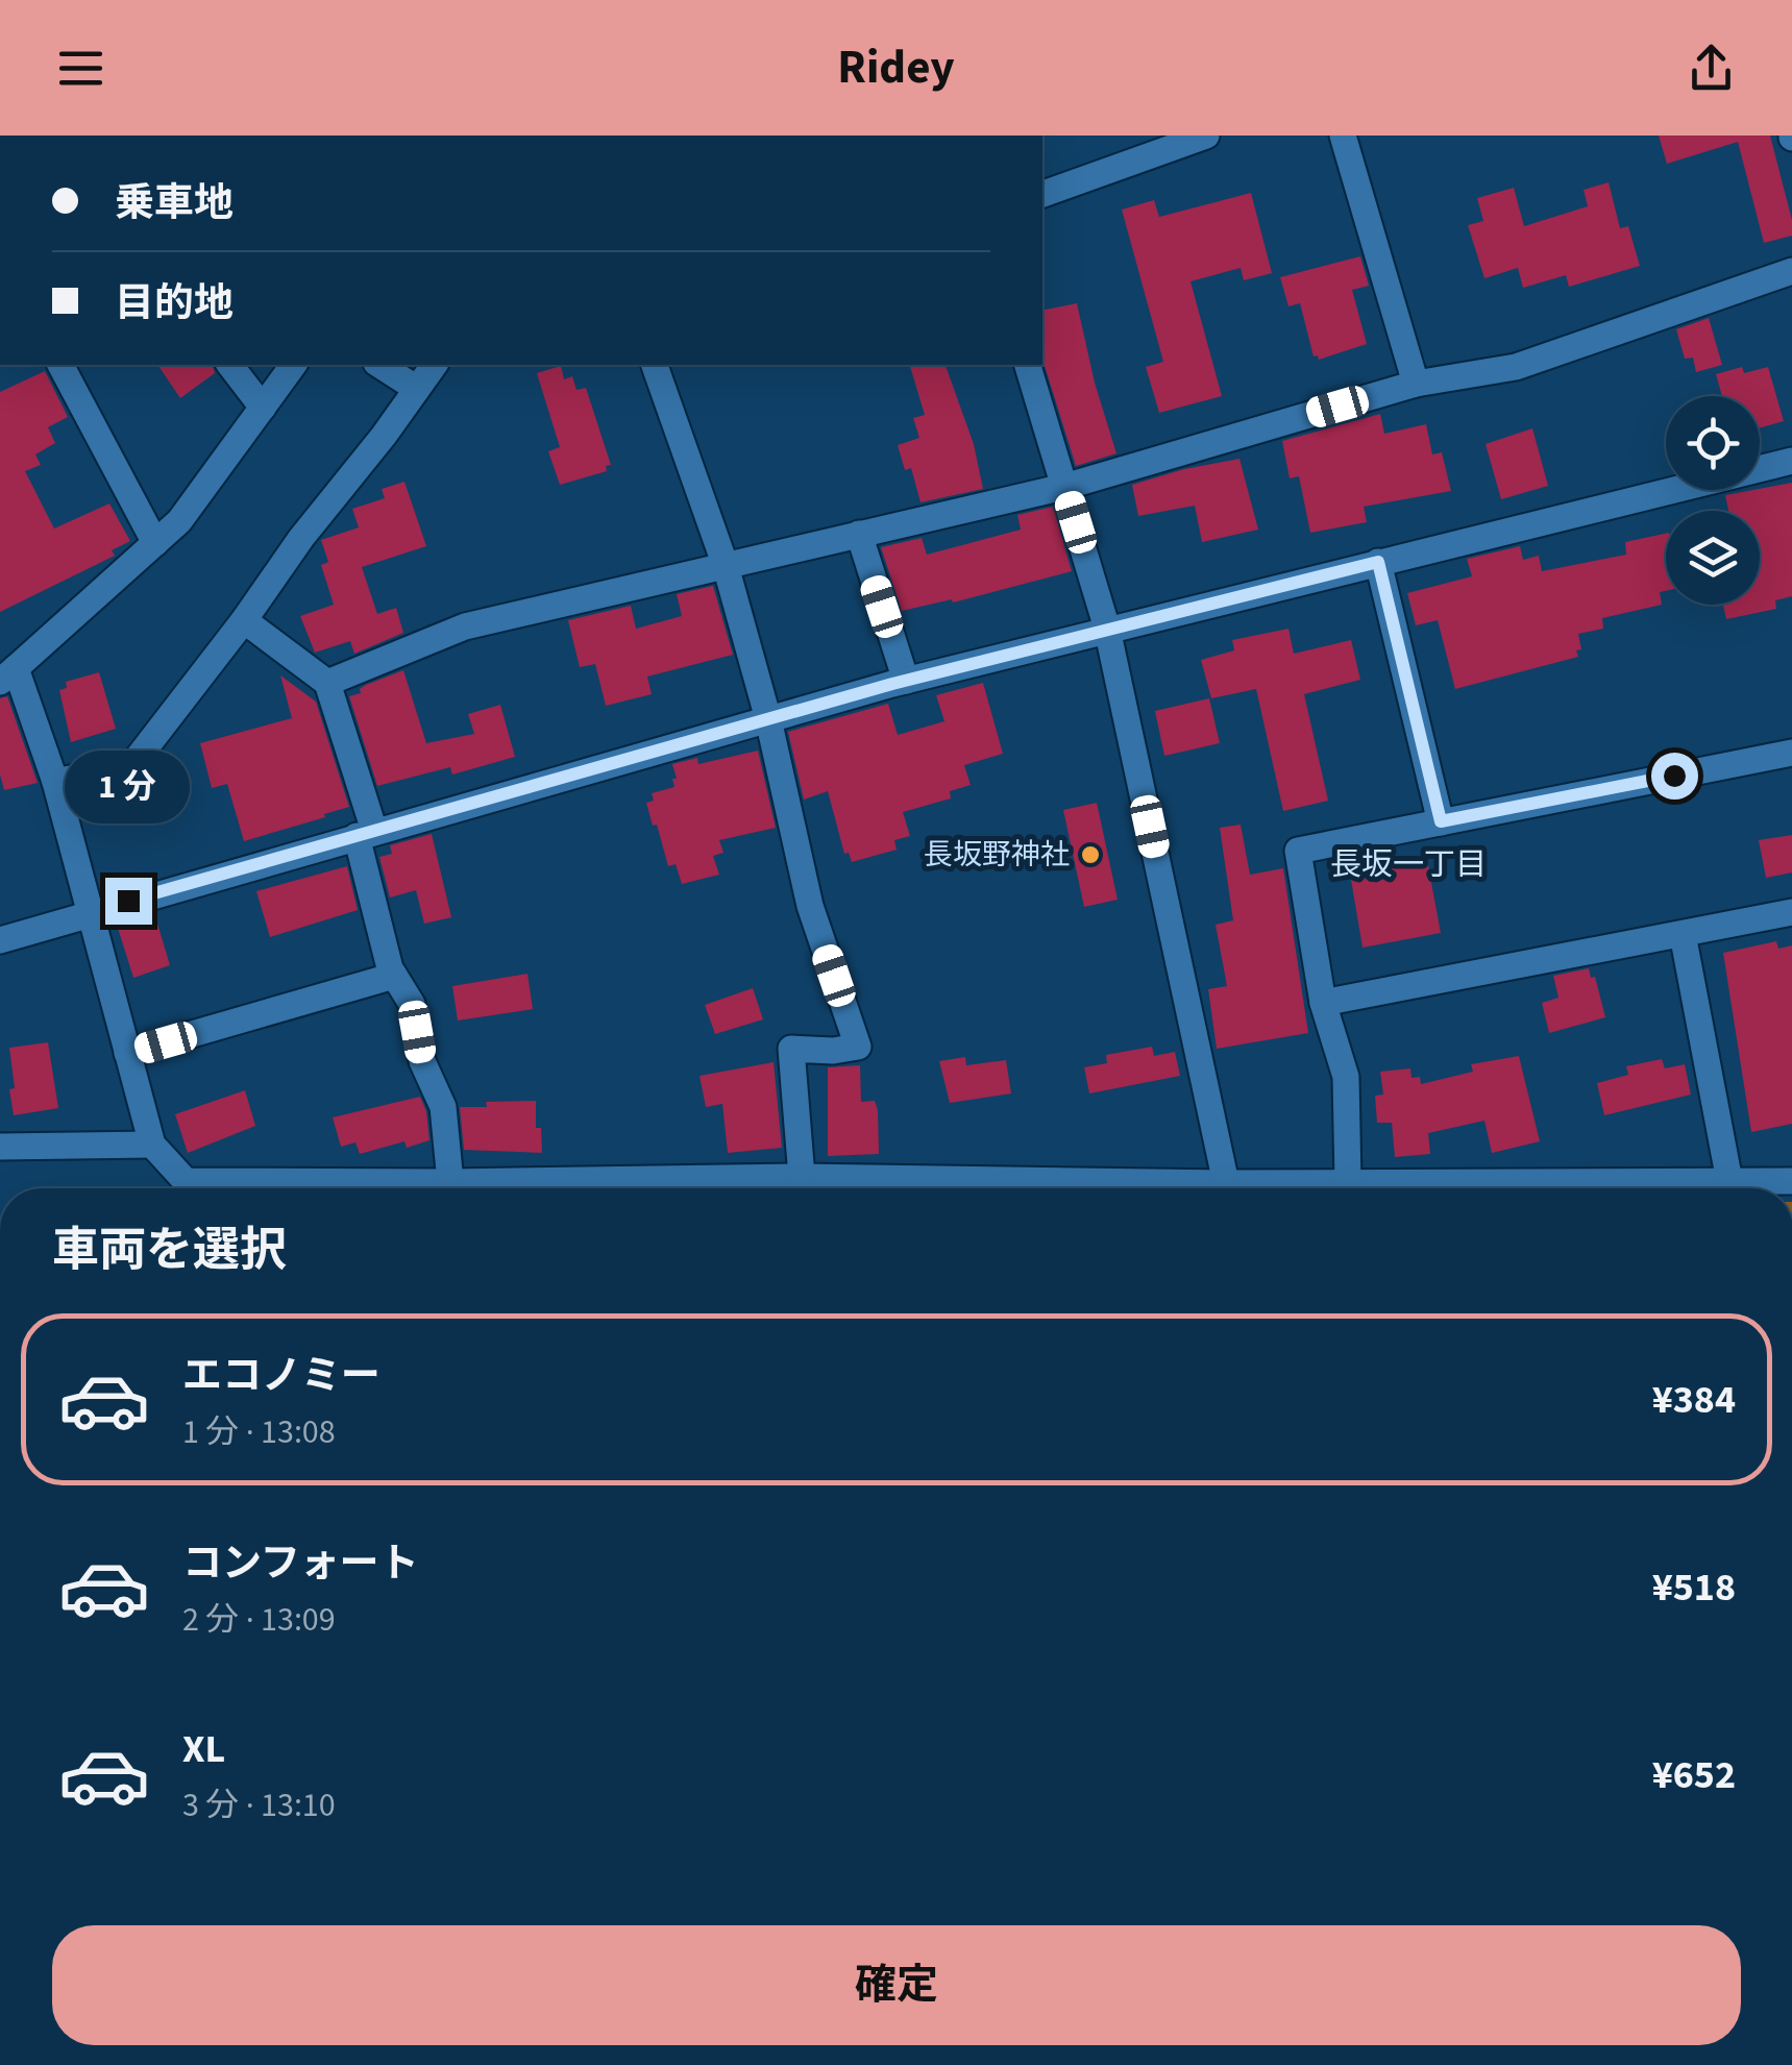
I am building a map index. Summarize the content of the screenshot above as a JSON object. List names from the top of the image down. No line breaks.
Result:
{"districts":["長坂一丁目"],"places":["長坂野神社"],"page":{"header":"Ridey","banner":["乗車地","目的地"],"bubble":"1 分","heading":"車両を選択","list":[{"name":"エコノミー","note":"1 分 · 13:08","value":"¥384"},{"name":"コンフォート","note":"2 分 · 13:09","value":"¥518"},{"name":"XL","note":"3 分 · 13:10","value":"¥652"}],"buttons":"確定"}}
